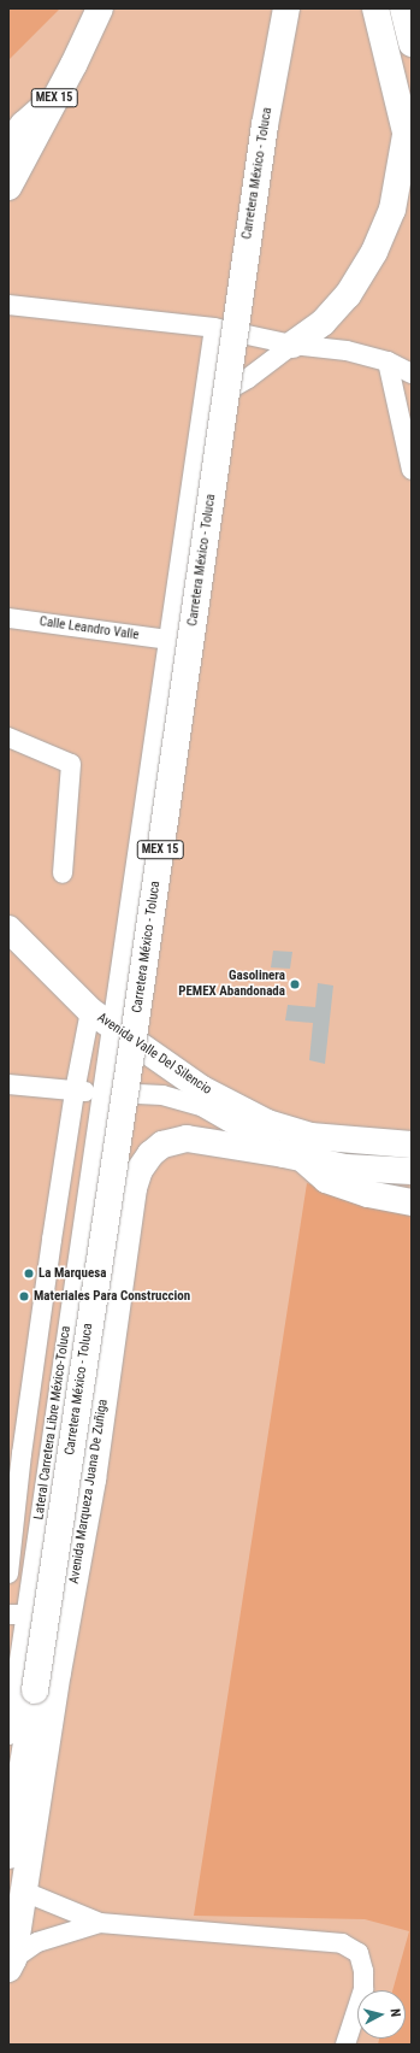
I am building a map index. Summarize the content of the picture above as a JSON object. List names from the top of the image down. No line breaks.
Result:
{"streets":{"main road":["MEX 15","Carretera México - Toluca","Avenida Valle Del Silencio","Avenida Marqueza Juana De Zuñiga"],"street":["Calle Leandro Valle","Lateral Carretera Libre México-Toluca"]},"crossings":[["Avenida Valle Del Silencio","Lateral Carretera Libre México-Toluca"],["Avenida Valle Del Silencio","Avenida Marqueza Juana De Zuñiga"]],"places":["Gasolinera PEMEX Abandonada","La Marquesa","Materiales Para Construccion"],"north":"right"}
